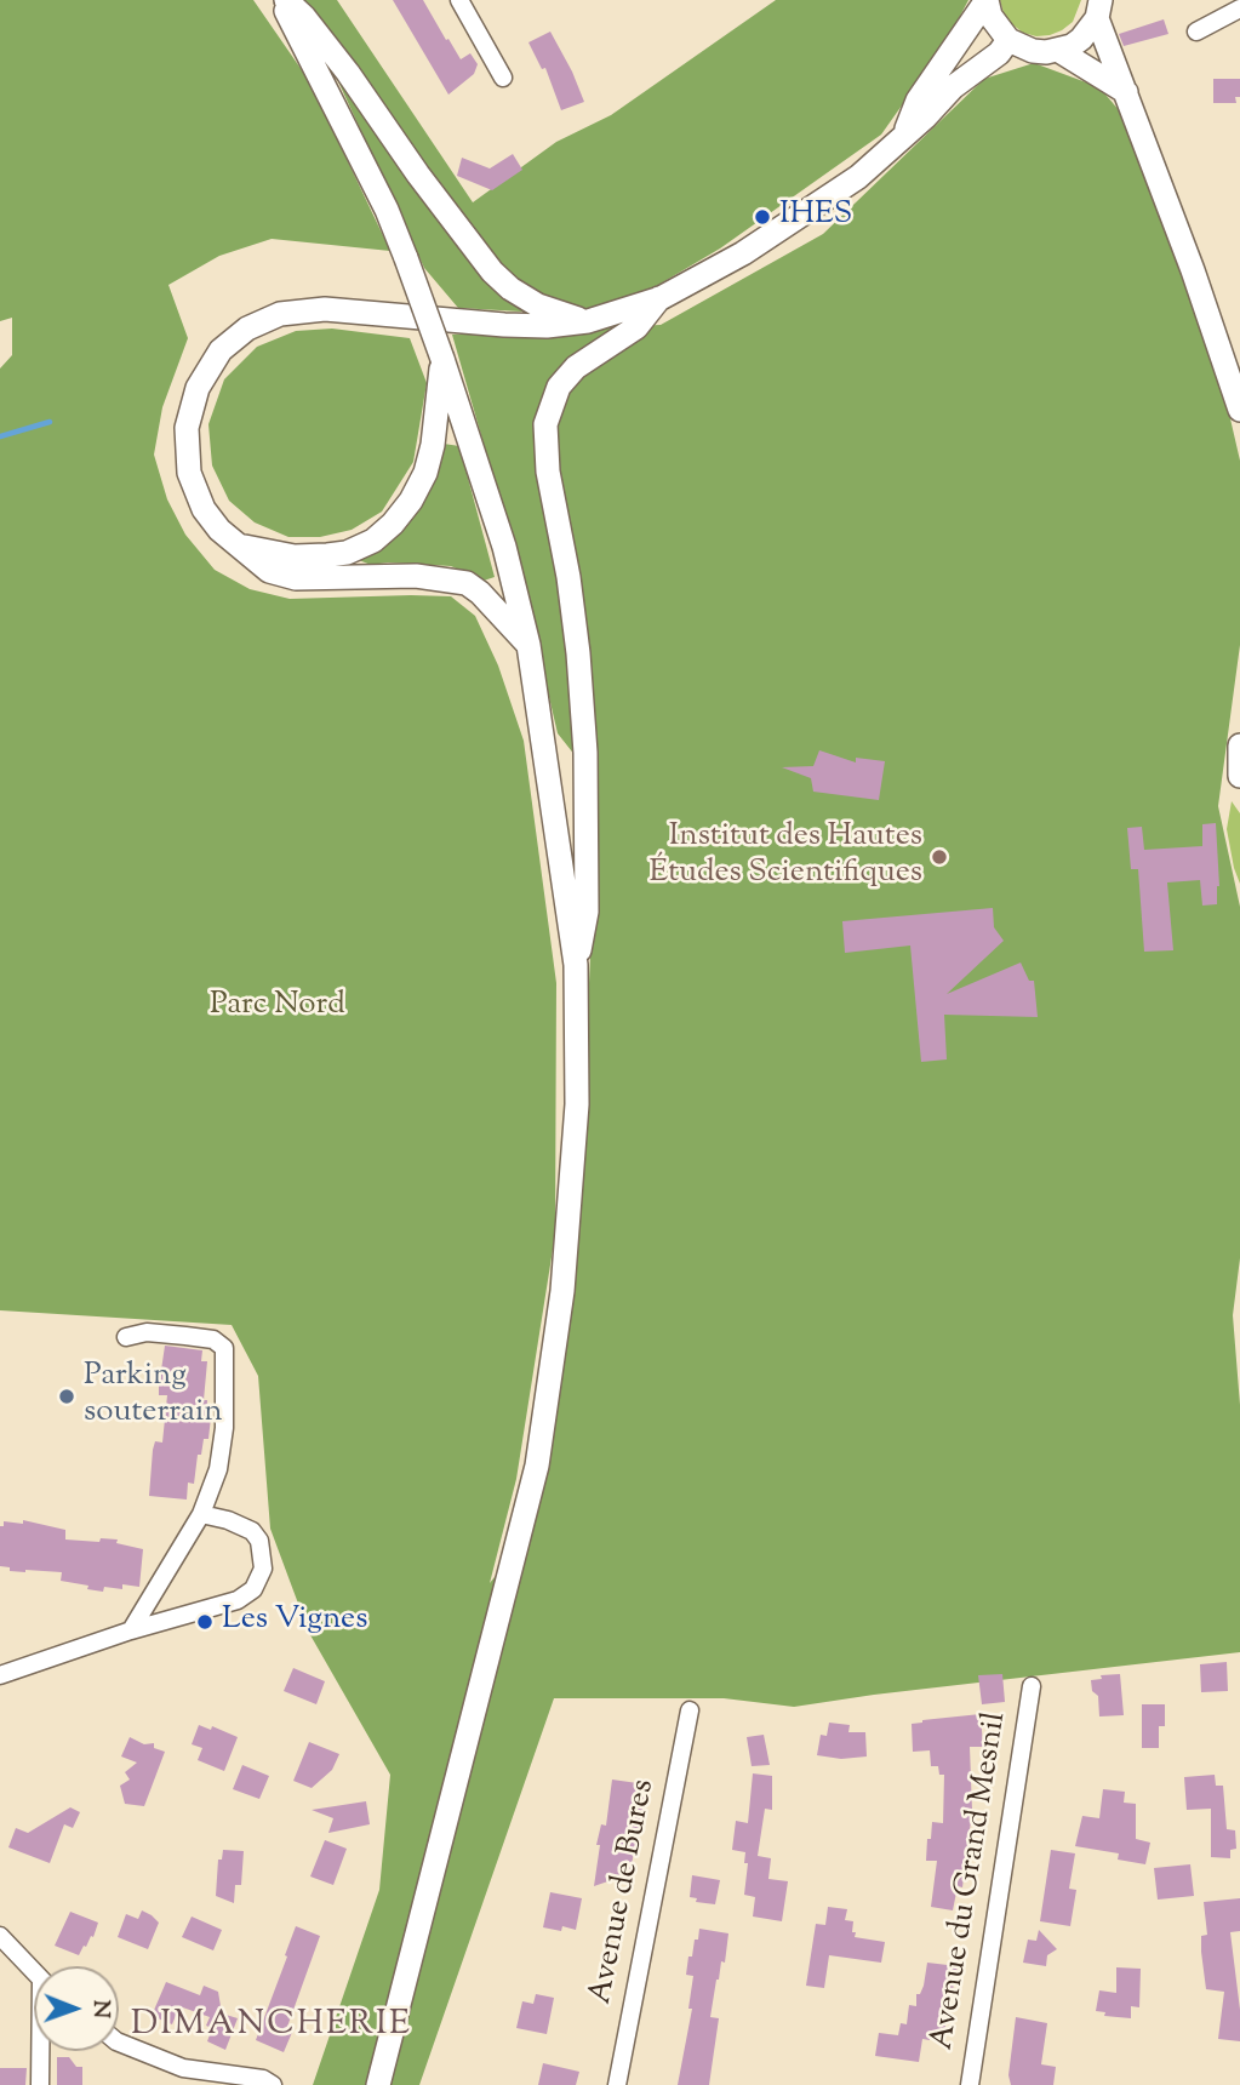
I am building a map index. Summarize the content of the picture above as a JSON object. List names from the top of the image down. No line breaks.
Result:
{"streets":{"street":["Avenue du Grand Mesnil","Avenue de Bures"]},"districts":["DIMANCHERIE"],"parks":["Parc Nord"],"places":["IHES","Institut des Hautes Études Scientifiques","Parking souterrain","Les Vignes"],"north":"right"}
